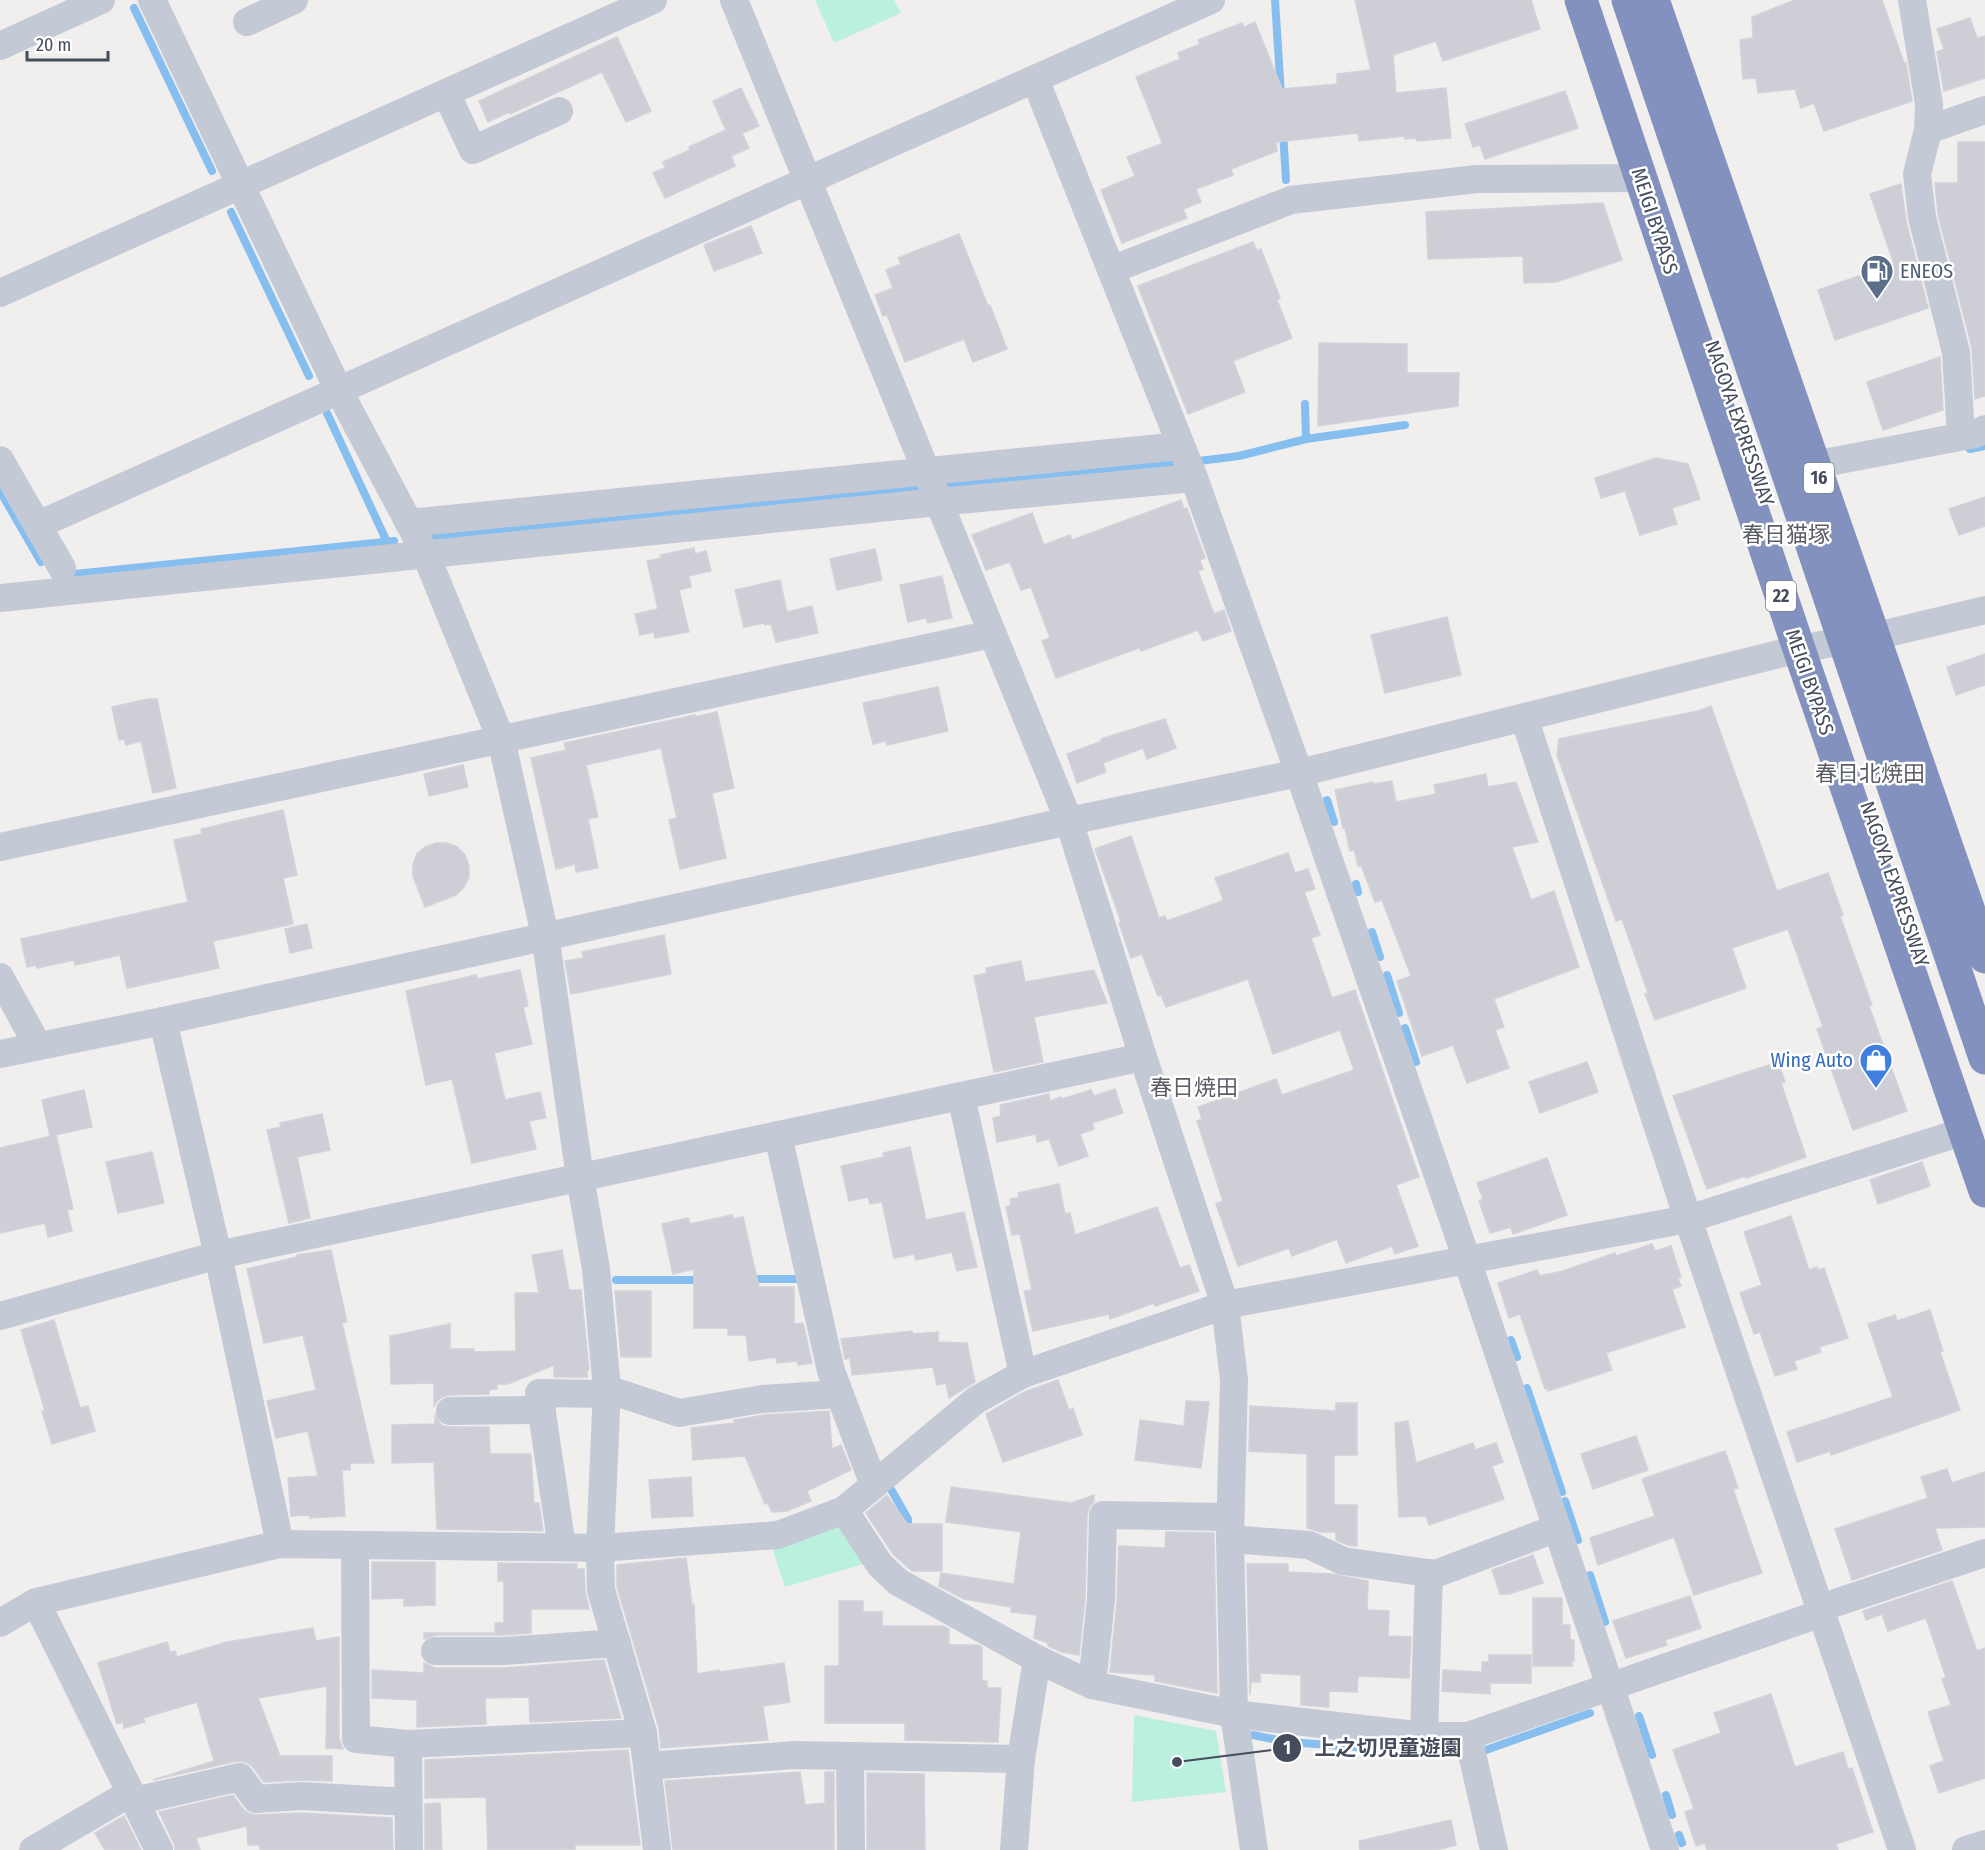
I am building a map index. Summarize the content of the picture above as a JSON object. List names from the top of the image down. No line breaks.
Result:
{"streets":{"highway":["MEIGI BYPASS","NAGOYA EXPRESSWAY","16","22"]},"crossings":[["MEIGI BYPASS","NAGOYA EXPRESSWAY"]],"districts":["春日猫塚","春日北焼田","春日焼田"],"places":{"fuel station":["ENEOS"],"shop":["Wing Auto"],"other":["上之切児童遊園"]},"scale_bar":"20 m"}
